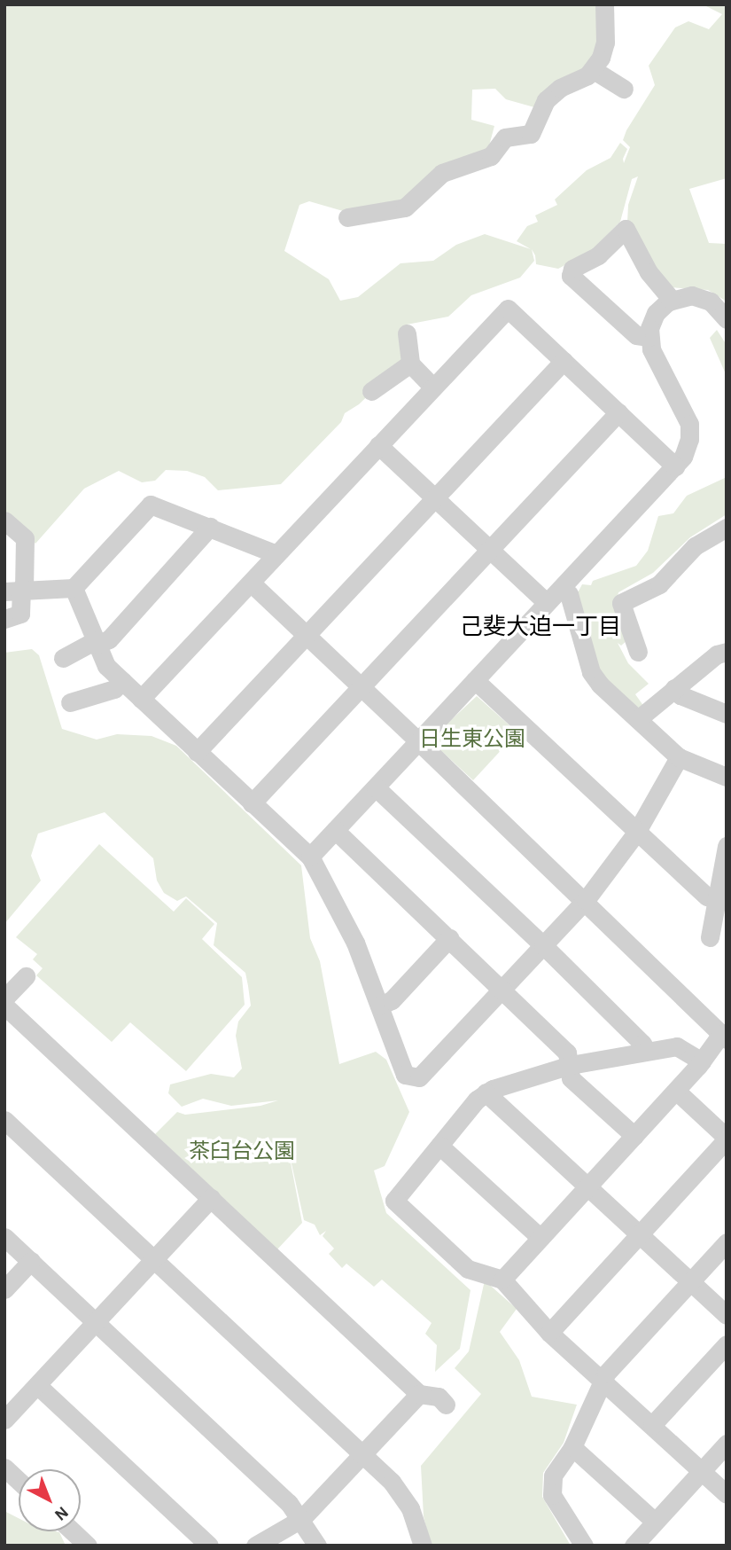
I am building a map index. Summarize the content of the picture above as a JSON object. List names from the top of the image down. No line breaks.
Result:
{"districts":["己斐大迫一丁目"],"parks":["日生東公園","茶臼台公園"],"north":"bottom right"}
